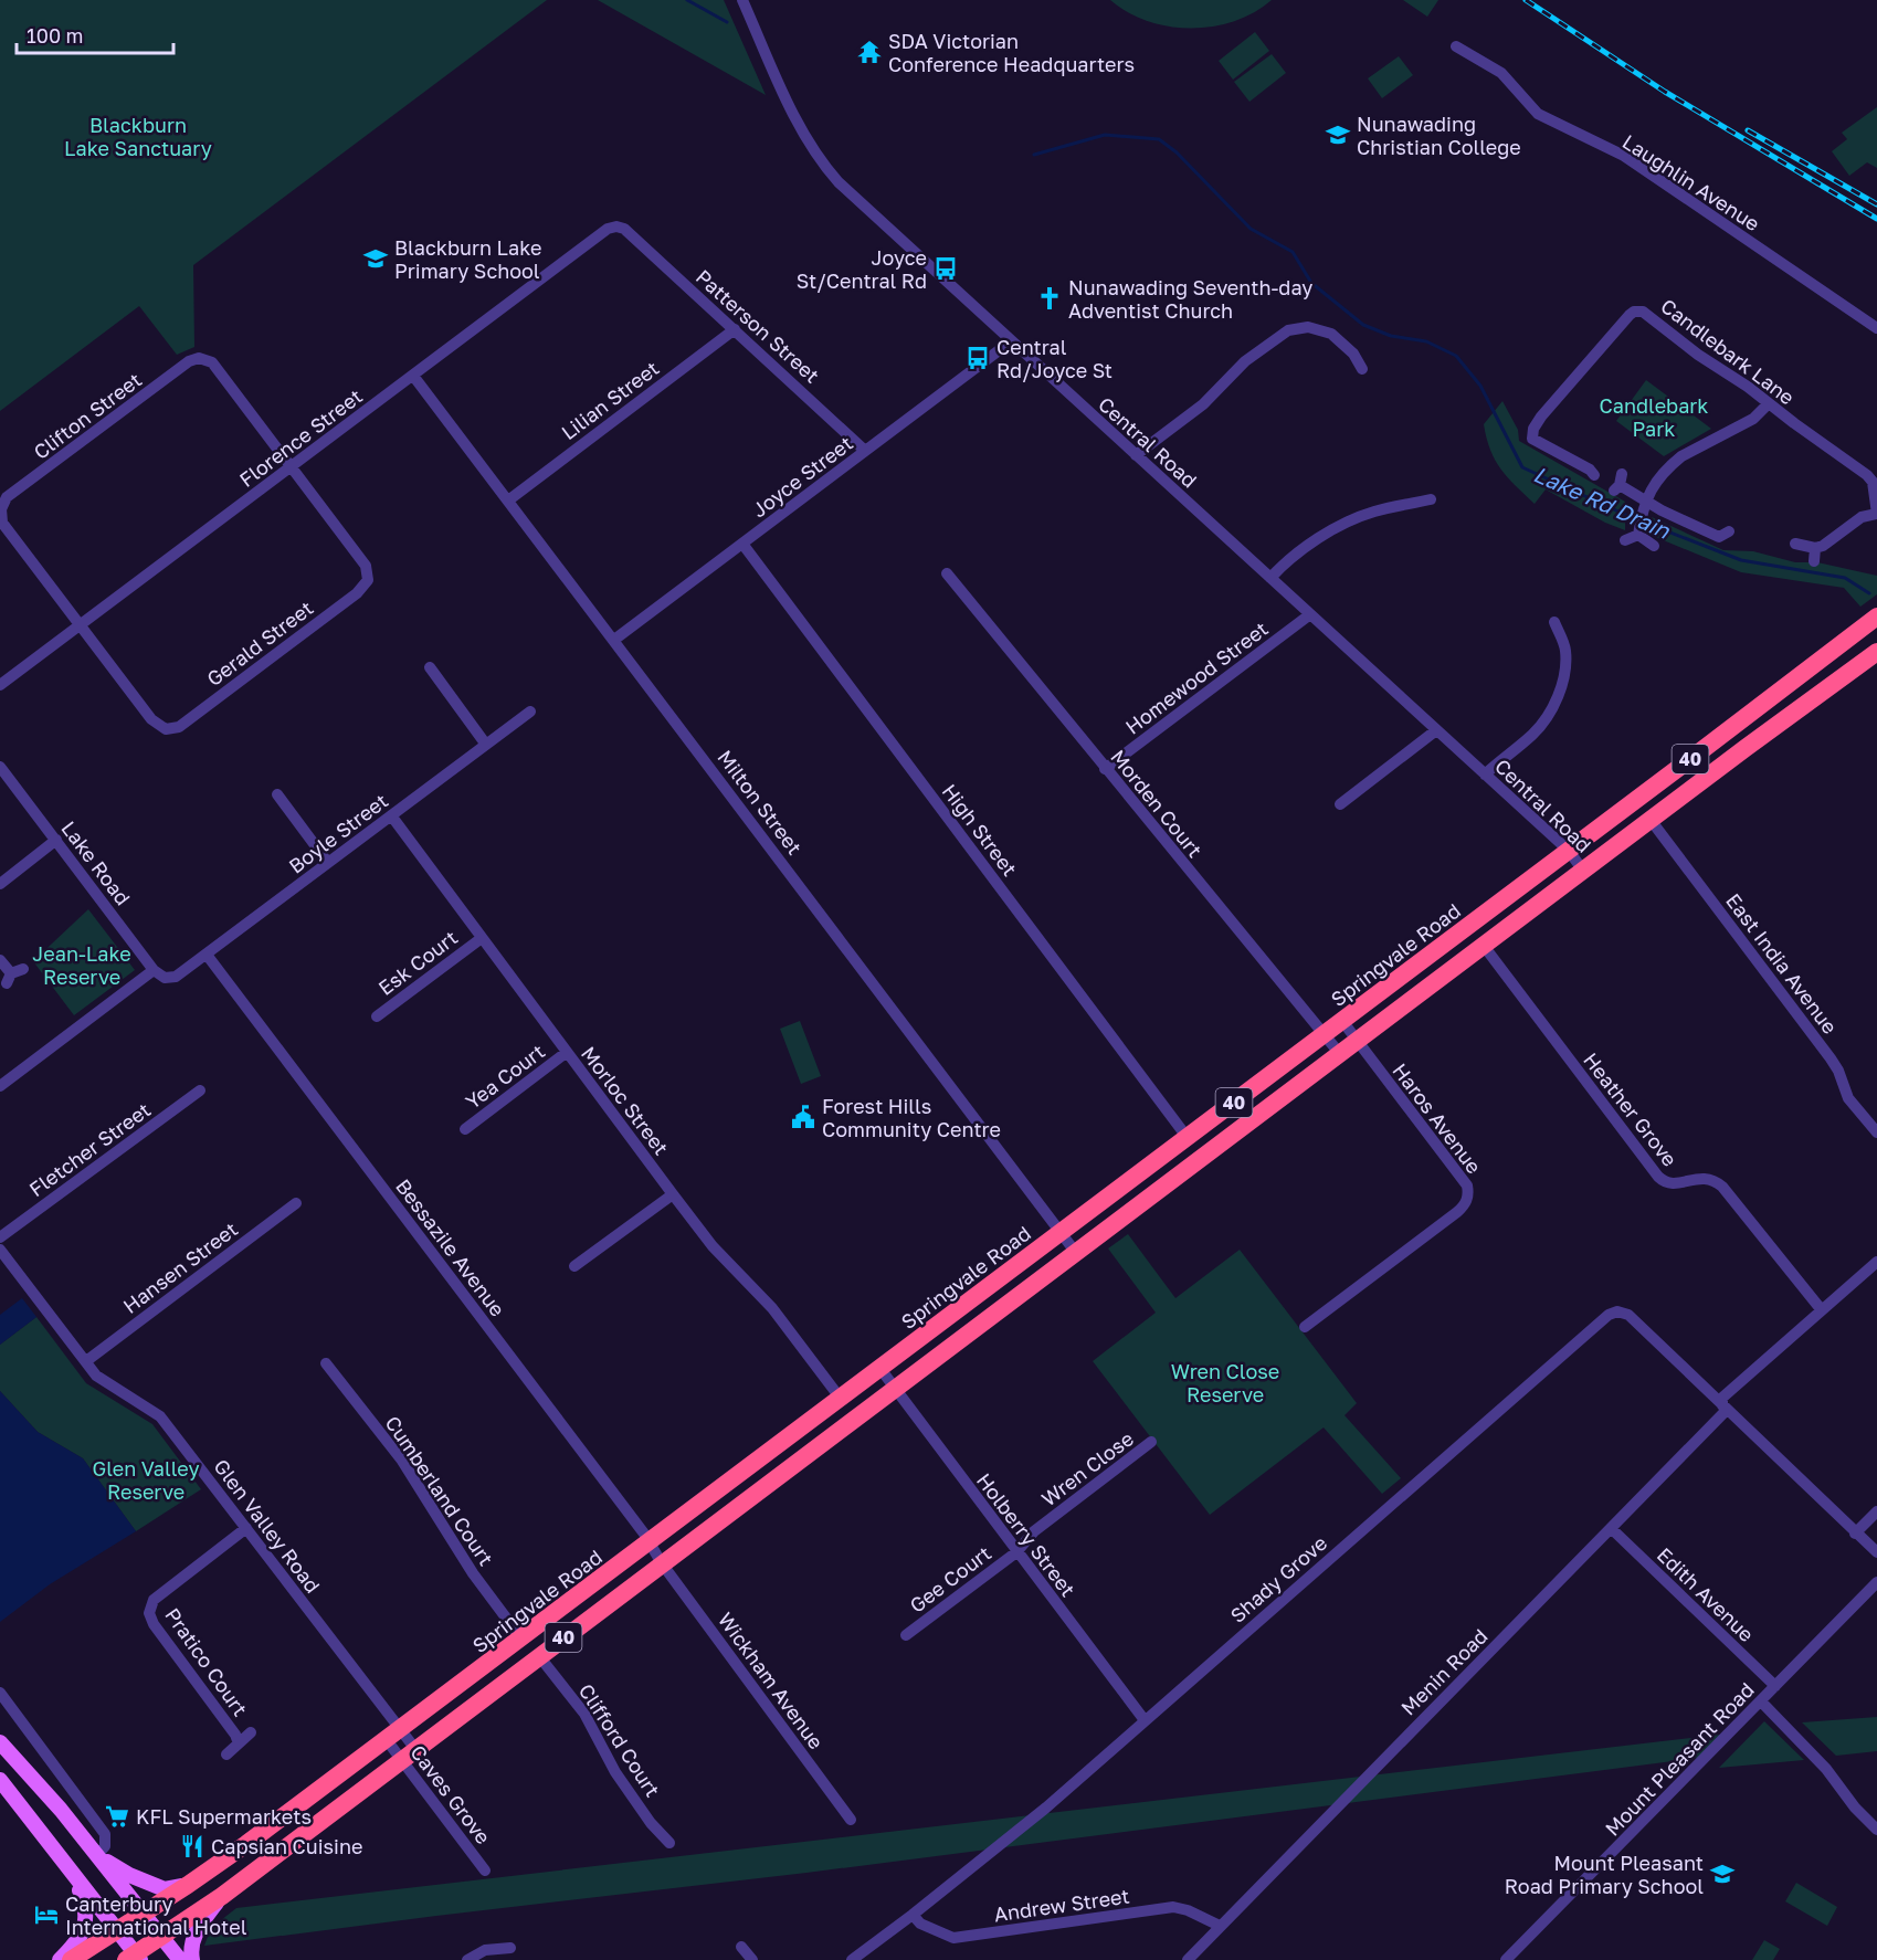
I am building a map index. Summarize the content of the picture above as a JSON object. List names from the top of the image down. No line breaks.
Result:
{"streets":{"highway":["40","Springvale Road"],"street":["Laughlin Avenue","Patterson Street","Candlebark Lane","Lilian Street","Clifton Street","Florence Street","Central Road","Joyce Street","Gerald Street","Homewood Street","Milton Street","Morden Court","High Street","Boyle Street","Lake Road","Esk Court","East India Avenue","Yea Court","Morloc Street","Heather Grove","Haros Avenue","Fletcher Street","Bessazile Avenue","Hansen Street","Wren Close","Cumberland Court","Glen Valley Road","Holberry Street","Gee Court","Shady Grove","Edith Avenue","Pratico Court","Menin Road","Wickham Avenue","Clifford Court","Mount Pleasant Road","Caves Grove","Andrew Street"]},"crossings":[["Patterson Street","Lilian Street"],["Patterson Street","Florence Street"],["Patterson Street","Joyce Street"],["Lilian Street","Milton Street"],["Clifton Street","Florence Street"],["Clifton Street","Gerald Street"],["Florence Street","Gerald Street"],["Florence Street","Milton Street"],["Central Road","Joyce Street"],["Central Road","Homewood Street"],["Central Road","40"],["Central Road","Springvale Road"],["Joyce Street","Milton Street"],["Joyce Street","High Street"],["Homewood Street","Morden Court"],["40","Milton Street"],["40","Morden Court"],["40","East India Avenue"],["40","Heather Grove"],["40","Haros Avenue"],["40","Bessazile Avenue"],["40","Glen Valley Road"],["40","Holberry Street"],["40","Wickham Avenue"],["40","Clifford Court"],["40","Caves Grove"],["Milton Street","Springvale Road"],["Morden Court","Springvale Road"],["High Street","Springvale Road"],["Boyle Street","Lake Road"],["Boyle Street","Morloc Street"],["Boyle Street","Bessazile Avenue"],["Springvale Road","Morloc Street"],["Springvale Road","Haros Avenue"],["Springvale Road","Bessazile Avenue"],["Springvale Road","Cumberland Court"],["Springvale Road","Glen Valley Road"],["Springvale Road","Holberry Street"],["Esk Court","Morloc Street"],["Yea Court","Morloc Street"],["Bessazile Avenue","Wickham Avenue"],["Hansen Street","Glen Valley Road"],["Wren Close","Holberry Street"],["Wren Close","Gee Court"],["Glen Valley Road","Pratico Court"],["Glen Valley Road","Caves Grove"],["Holberry Street","Gee Court"],["Holberry Street","Shady Grove"],["Shady Grove","Menin Road"],["Shady Grove","Andrew Street"],["Edith Avenue","Menin Road"],["Edith Avenue","Mount Pleasant Road"],["Menin Road","Andrew Street"]],"water":["Lake Rd Drain"],"parks":["Blackburn Lake Sanctuary","Candlebark Park","Jean-Lake Reserve","Wren Close Reserve","Glen Valley Reserve"],"places":{"temple":["SDA Victorian Conference Headquarters"],"school or university":["Nunawading Christian College","Blackburn Lake Primary School","Mount Pleasant Road Primary School"],"bus stop":["Joyce St/Central Rd","Central Rd/Joyce St"],"church":["Nunawading Seventh-day Adventist Church"],"public building":["Forest Hills Community Centre"],"supermarket":["KFL Supermarkets"],"restaurant":["Capsian Cuisine"],"hotel":["Canterbury International Hotel"]},"scale_bar":"100 m"}
